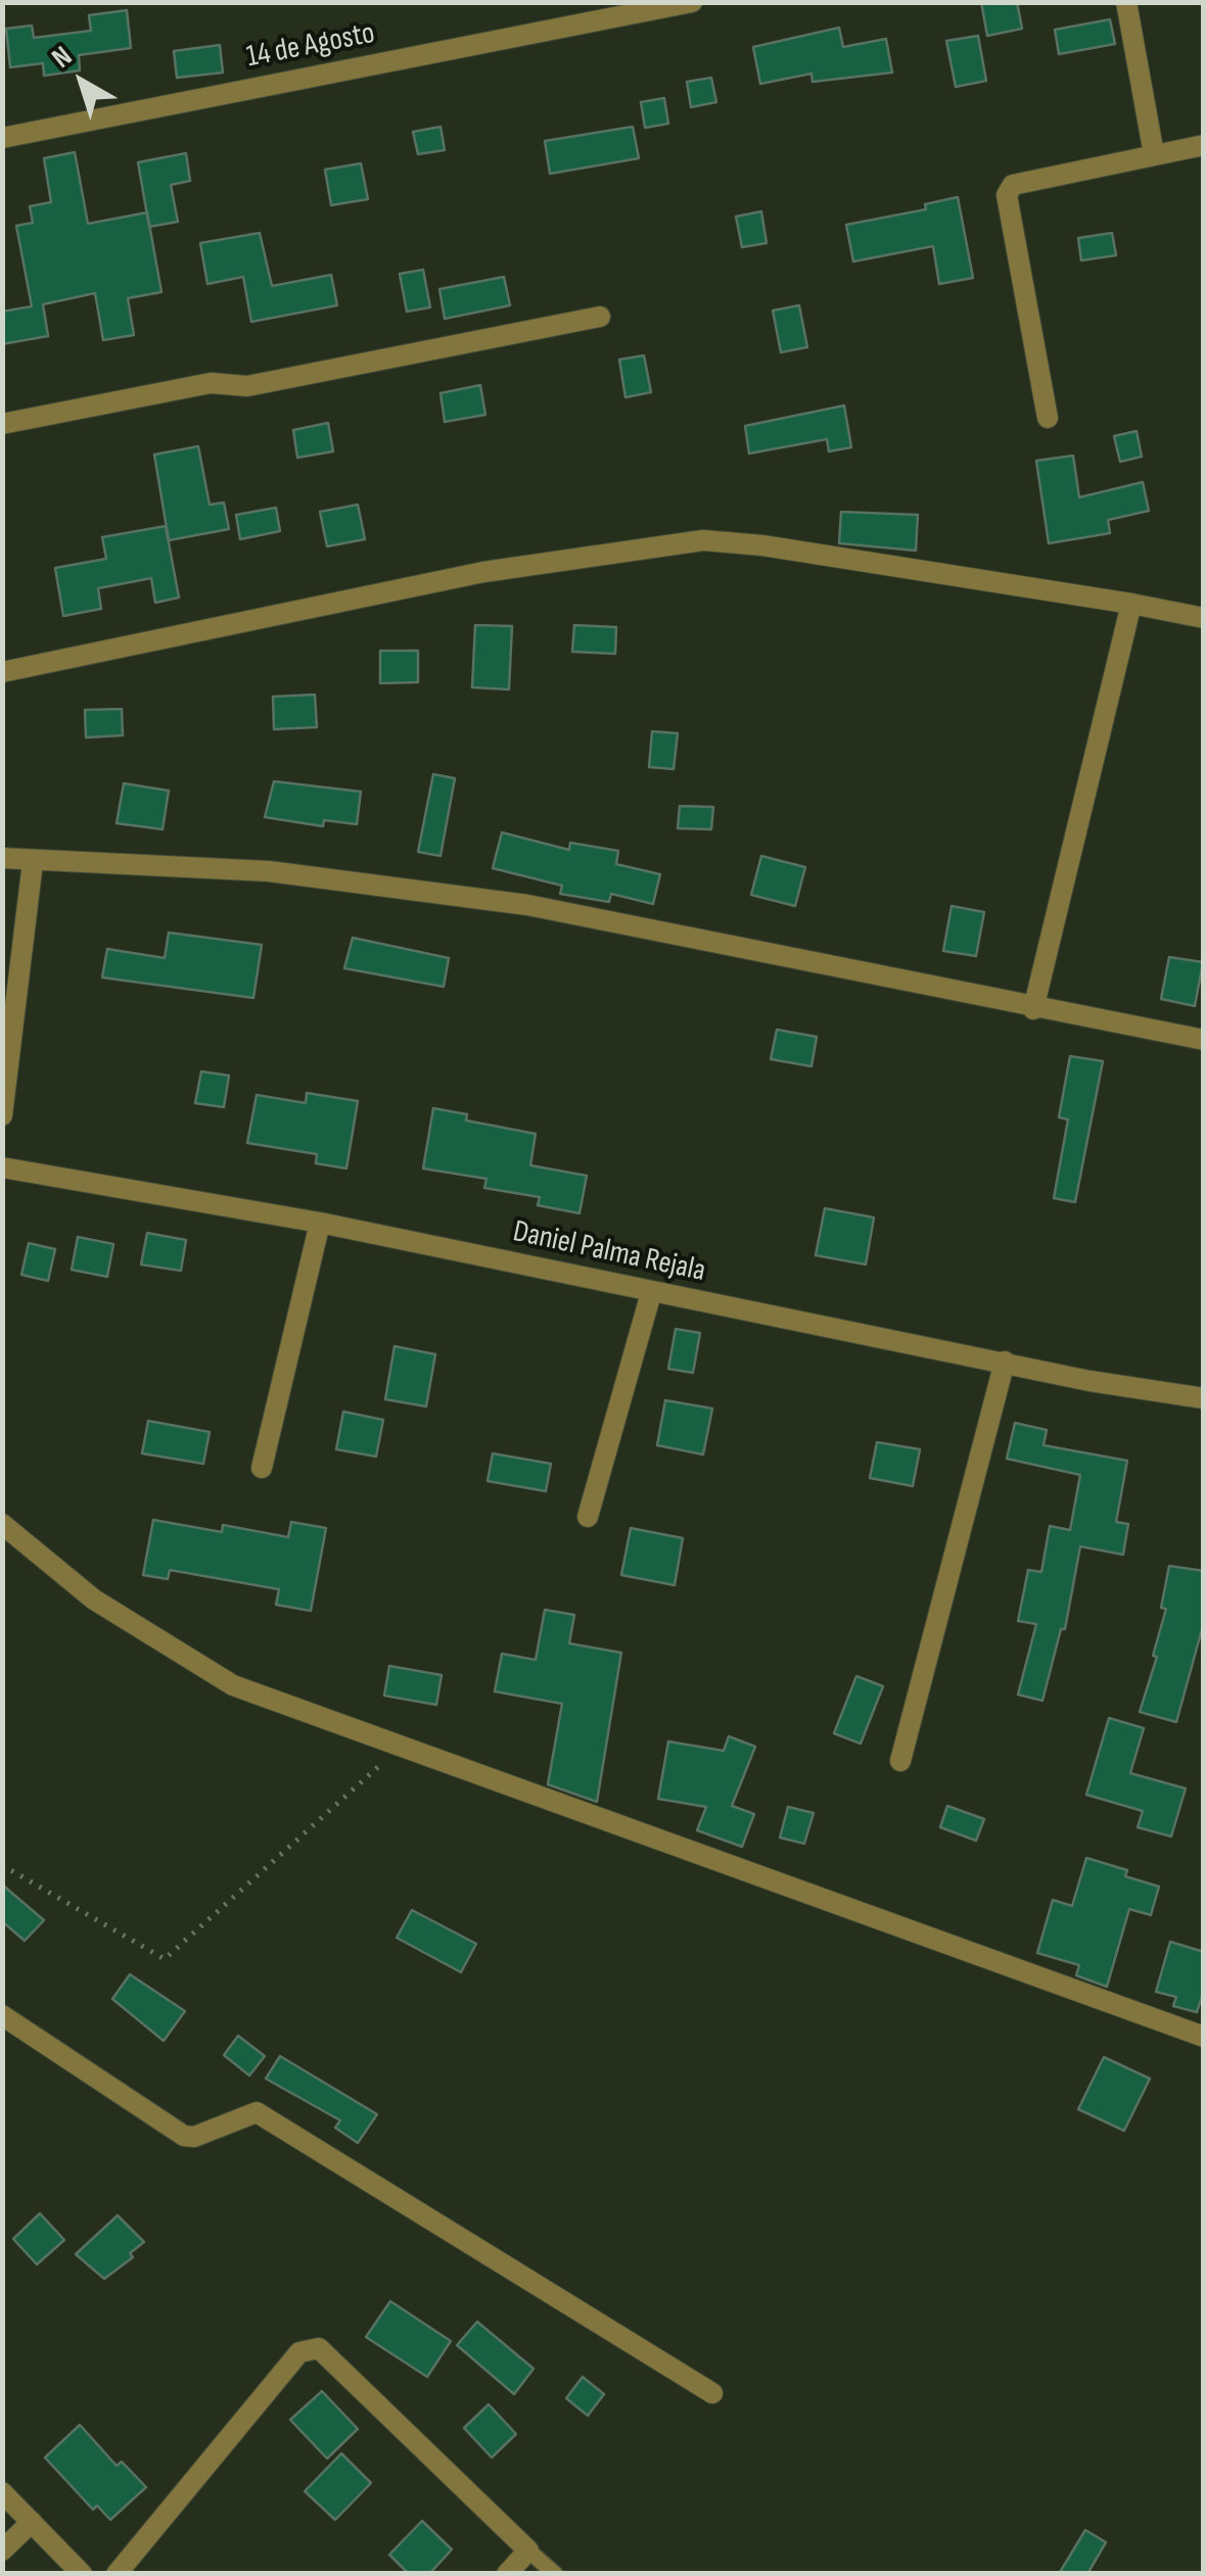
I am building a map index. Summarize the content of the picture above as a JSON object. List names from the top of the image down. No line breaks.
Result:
{"streets":{"street":["14 de Agosto","Daniel Palma Rejala"]},"north":"top left"}
